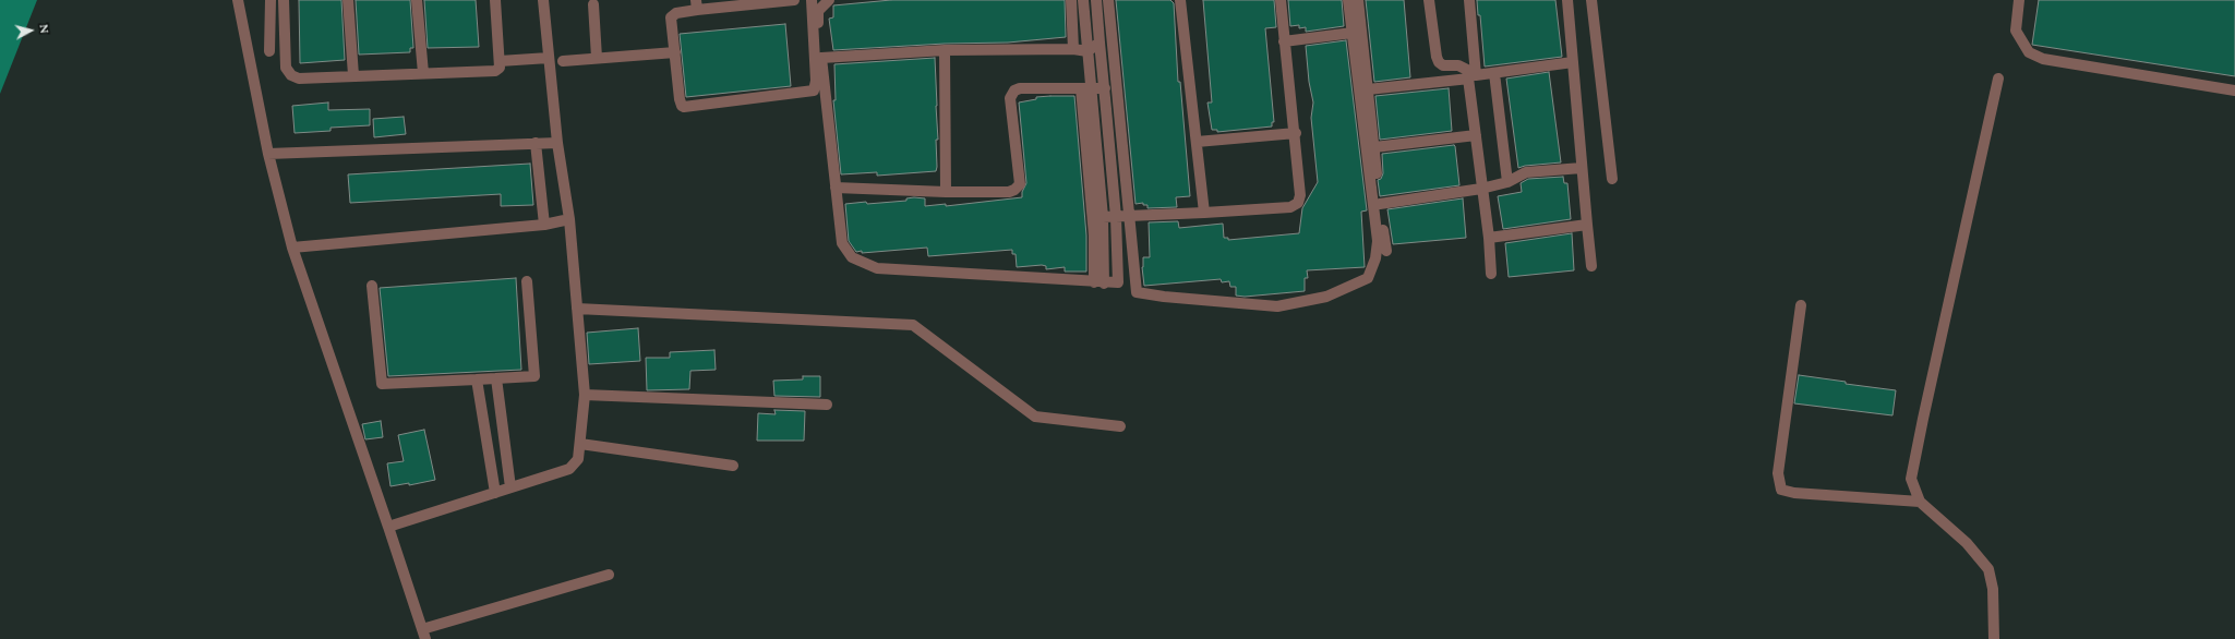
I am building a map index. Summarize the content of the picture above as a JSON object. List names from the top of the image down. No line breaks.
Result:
{"north":"right"}
